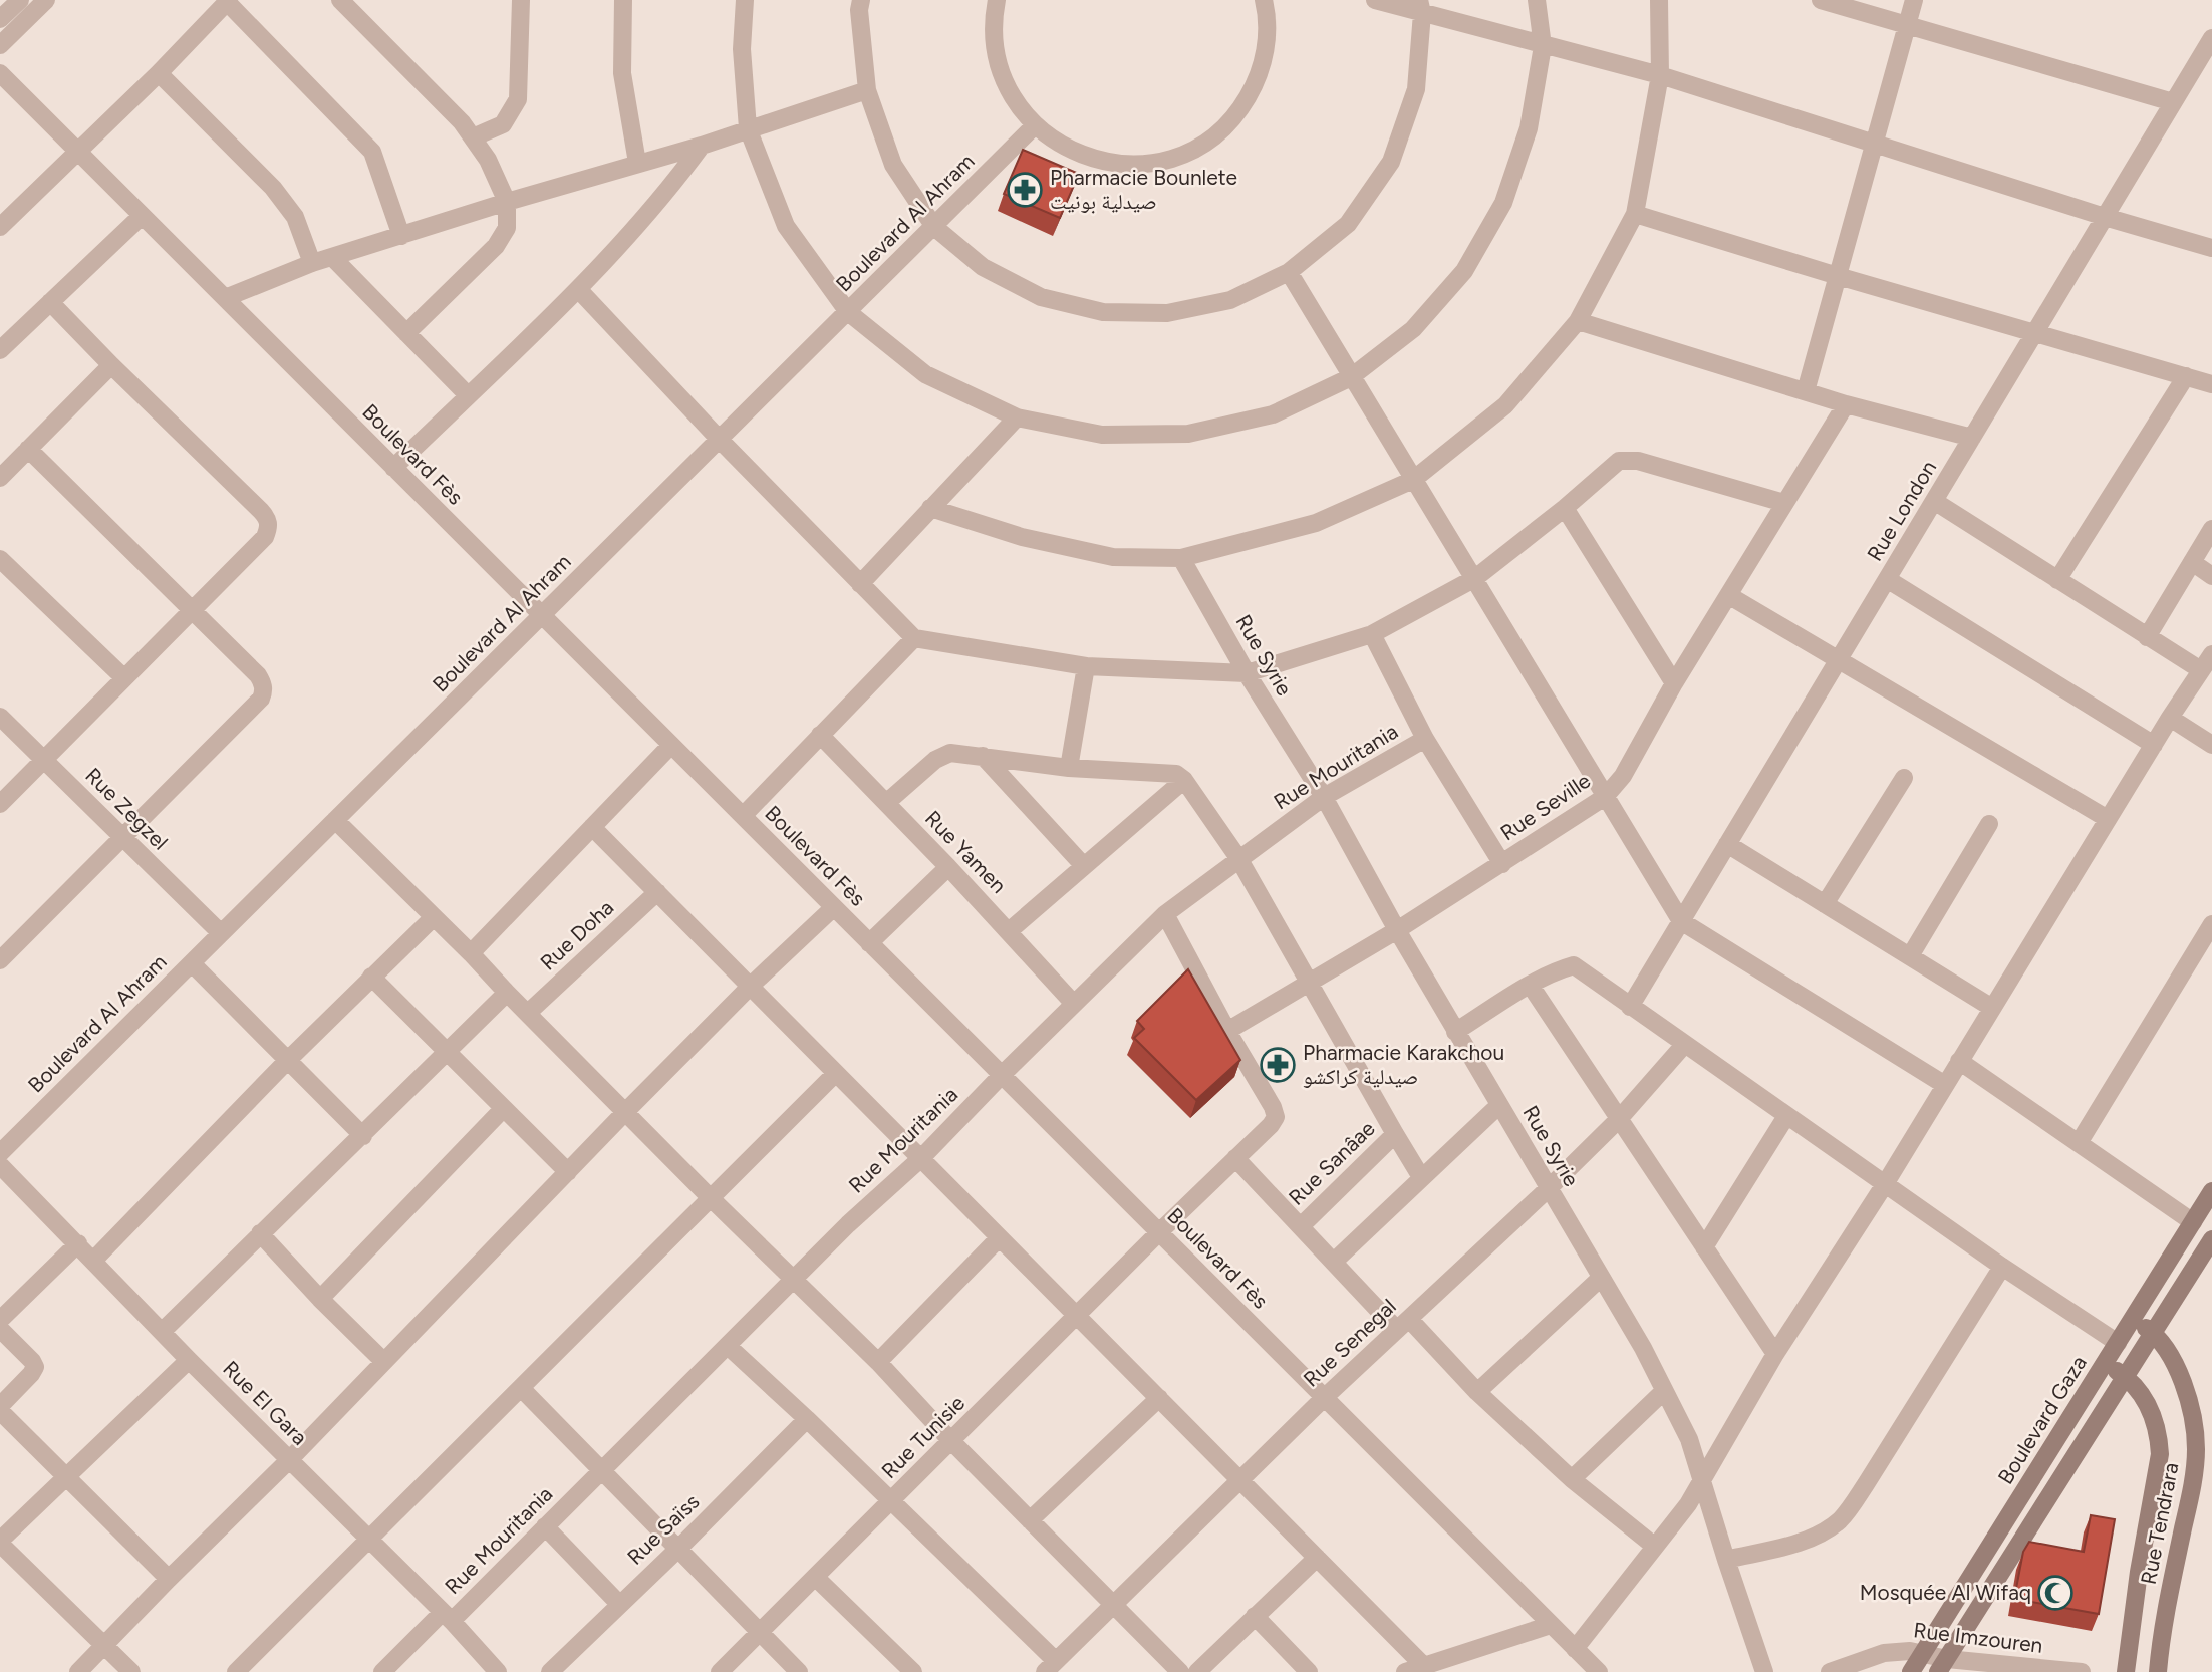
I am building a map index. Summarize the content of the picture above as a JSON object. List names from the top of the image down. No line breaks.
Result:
{"streets":{"street":["Boulevard Al Ahram","Boulevard Fès","Rue London","Rue Syrie","Rue Mouritania","Rue Seville","Rue Zegzel","Rue Yamen","Rue Doha","Rue Sanâae","Rue Senegal","Rue El Gara","Boulevard Gaza","Rue Tunisie","Rue Tendrara","Rue Saïss","Rue Imzouren"]},"crossings":[["Boulevard Al Ahram","Boulevard Fès"],["Boulevard Al Ahram","Rue Zegzel"],["Boulevard Fès","Rue Mouritania"],["Boulevard Fès","Rue Senegal"],["Boulevard Fès","Rue Tunisie"],["Rue Syrie","Rue Mouritania"],["Rue Syrie","Rue Seville"],["Rue Syrie","Rue Senegal"],["Rue Mouritania","Rue Yamen"],["Rue Mouritania","Rue El Gara"],["Rue Seville","Rue Tunisie"],["Boulevard Gaza","Rue Tendrara"],["Boulevard Gaza","Rue Imzouren"]],"places":{"pharmacy":["Pharmacie Bounlete صيدلية بونيت","Pharmacie Karakchou صيدلية كراكشو"],"mosque":["Mosquée Al Wifaq"]}}
